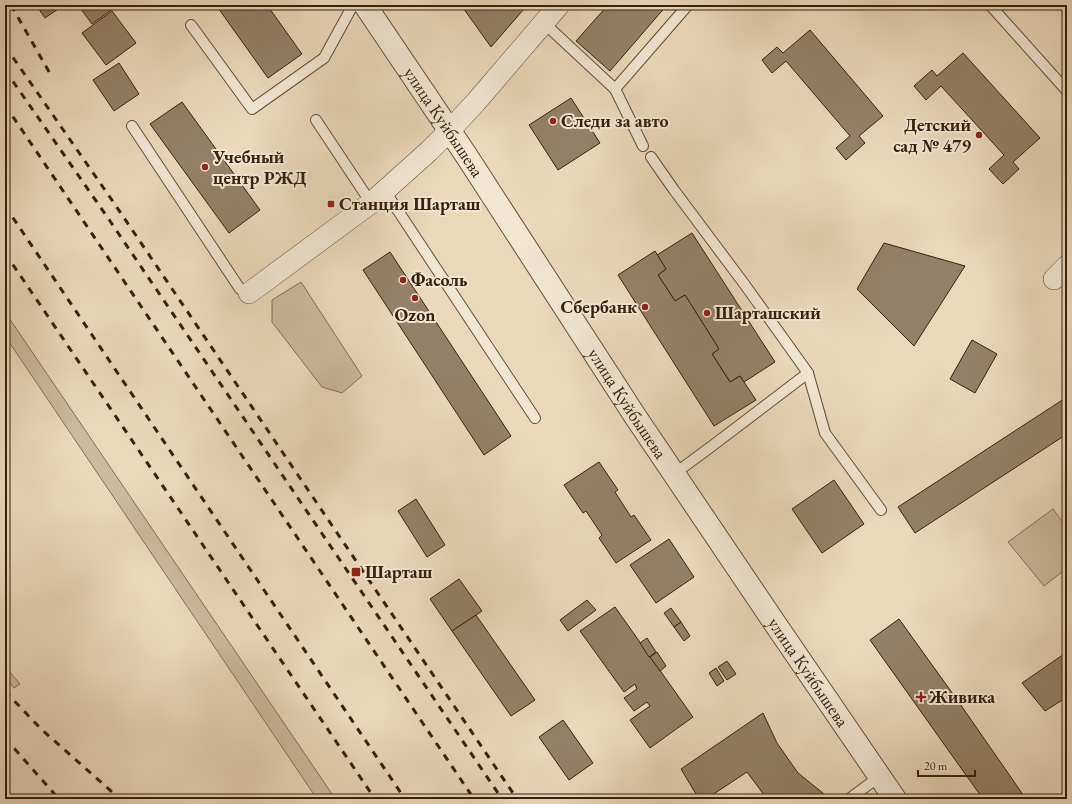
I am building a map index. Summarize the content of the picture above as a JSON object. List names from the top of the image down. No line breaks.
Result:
{"streets":{"street":["улица Куйбышева"]},"places":{"other":["Следи за авто","Детский сад № 479","Учебный центр РЖД","Фасоль","Ozon","Сбербанк","Шарташский"],"transit":["Станция Шарташ","Шарташ"],"health":["Живика"]},"scale_bar":"20 m"}
